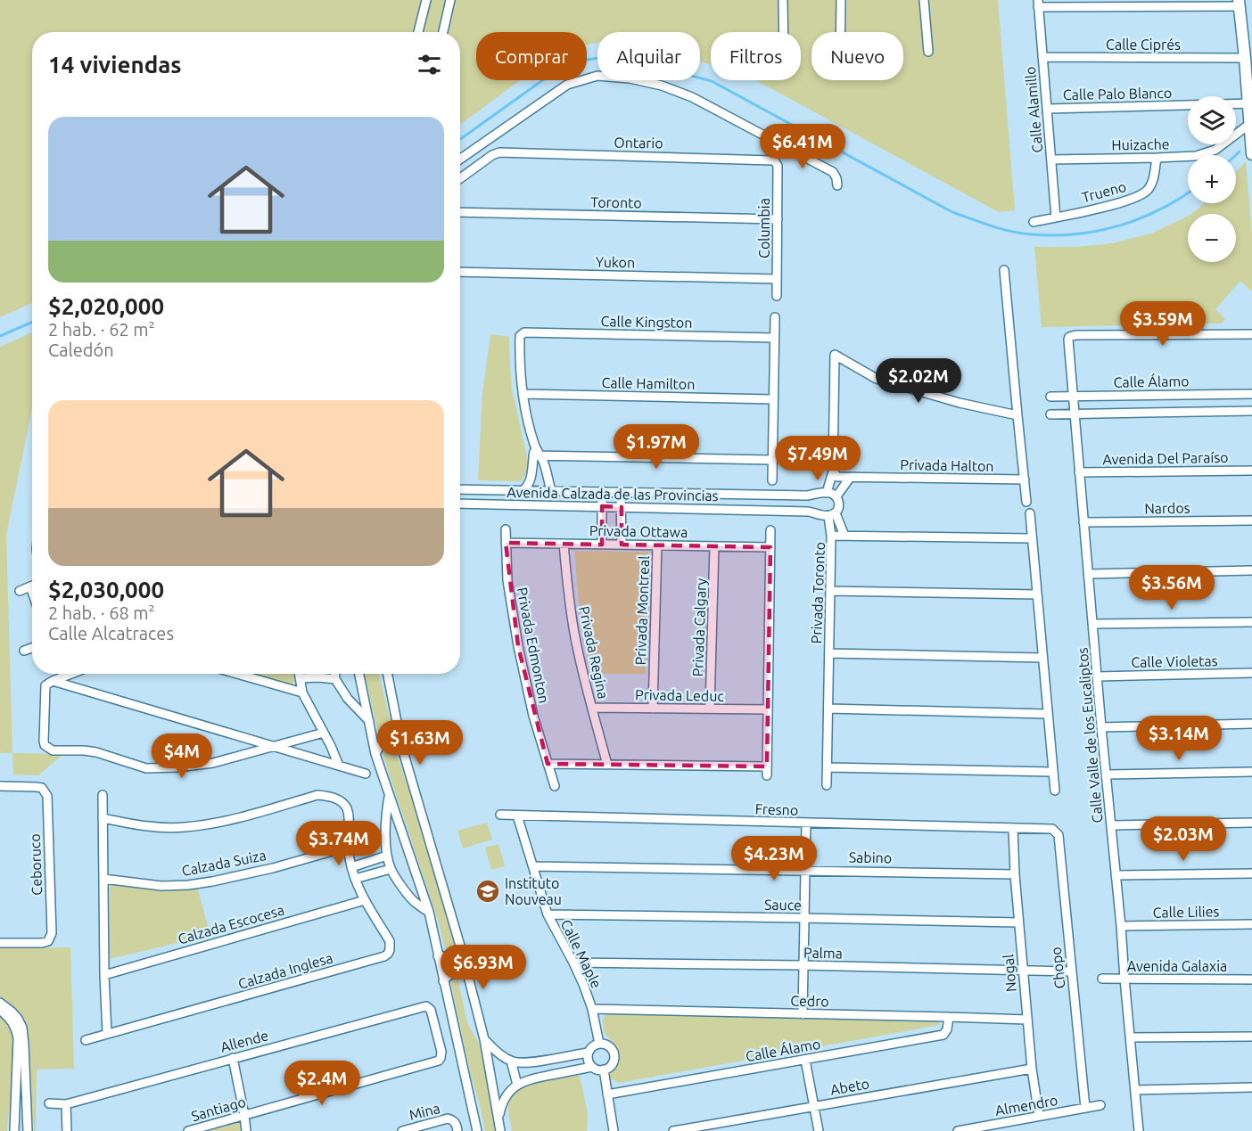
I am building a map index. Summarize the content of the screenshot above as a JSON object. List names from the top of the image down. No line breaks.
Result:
{"streets":{"street":["Calle Ciprés","Calle Palo Blanco","Calle Alamillo","Ontario","Huizache","Trueno","Toronto","Columbia","Yukon","Calle Kingston","Calle Álamo","Calle Hamilton","Avenida Del Paraíso","Privada Halton","Avenida Calzada de las Provincias","Nardos","Privada Ottawa","Privada Toronto","Privada Montreal","Privada Calgary","Privada Edmonton","Privada Regina","Calle Violetas","Privada Leduc","Calle Valle de los Eucaliptos","Fresno","Sabino","Calzada Suiza","Ceboruco","Sauce","Calle Lilies","Calzada Escocesa","Palma","Calle Maple","Avenida Galaxia","Chopo","Calzada Inglesa","Nogal","Cedro","Allende","Abeto","Almendro","Santiago","Mina"]},"crossings":[["Calle Ciprés","Calle Alamillo"],["Calle Palo Blanco","Calle Alamillo"],["Calle Alamillo","Huizache"],["Calle Alamillo","Trueno"],["Ontario","Columbia"],["Huizache","Trueno"],["Toronto","Columbia"],["Columbia","Yukon"],["Calle Kingston","Calle Hamilton"],["Calle Álamo","Calle Valle de los Eucaliptos"],["Calle Álamo","Cedro"],["Avenida Del Paraíso","Calle Valle de los Eucaliptos"],["Nardos","Calle Valle de los Eucaliptos"],["Privada Ottawa","Privada Montreal"],["Privada Ottawa","Privada Calgary"],["Privada Ottawa","Privada Edmonton"],["Privada Ottawa","Privada Regina"],["Privada Montreal","Privada Leduc"],["Privada Calgary","Privada Leduc"],["Privada Regina","Privada Leduc"],["Calle Violetas","Calle Valle de los Eucaliptos"],["Calle Valle de los Eucaliptos","Calle Lilies"],["Calle Valle de los Eucaliptos","Avenida Galaxia"],["Fresno","Calle Maple"],["Fresno","Chopo"],["Fresno","Nogal"],["Sabino","Calle Maple"],["Sabino","Nogal"],["Calzada Suiza","Calzada Inglesa"],["Sauce","Calle Maple"],["Sauce","Nogal"],["Calzada Escocesa","Calzada Inglesa"],["Palma","Calle Maple"],["Palma","Chopo"],["Palma","Nogal"],["Calle Maple","Cedro"],["Chopo","Almendro"],["Nogal","Cedro"],["Nogal","Abeto"],["Nogal","Almendro"],["Allende","Santiago"]],"places":{"school or university":["Instituto Nouveau"]},"page":{"chip":["Comprar","Alquilar","Filtros","Nuevo"],"heading":"14 viviendas","map_buttons":["+","−"],"list":[{"name":"$2,020,000","note":"2 hab. · 62 m² · Caledón"},{"name":"$2,030,000","note":"2 hab. · 68 m² · Calle Alcatraces"}],"price":["$6.41M","$3.59M","$2.02M","$1.97M","$7.49M","$3.56M","$3.14M","$1.63M","$4M","$2.03M","$3.74M","$4.23M","$6.93M","$2.4M"]}}
